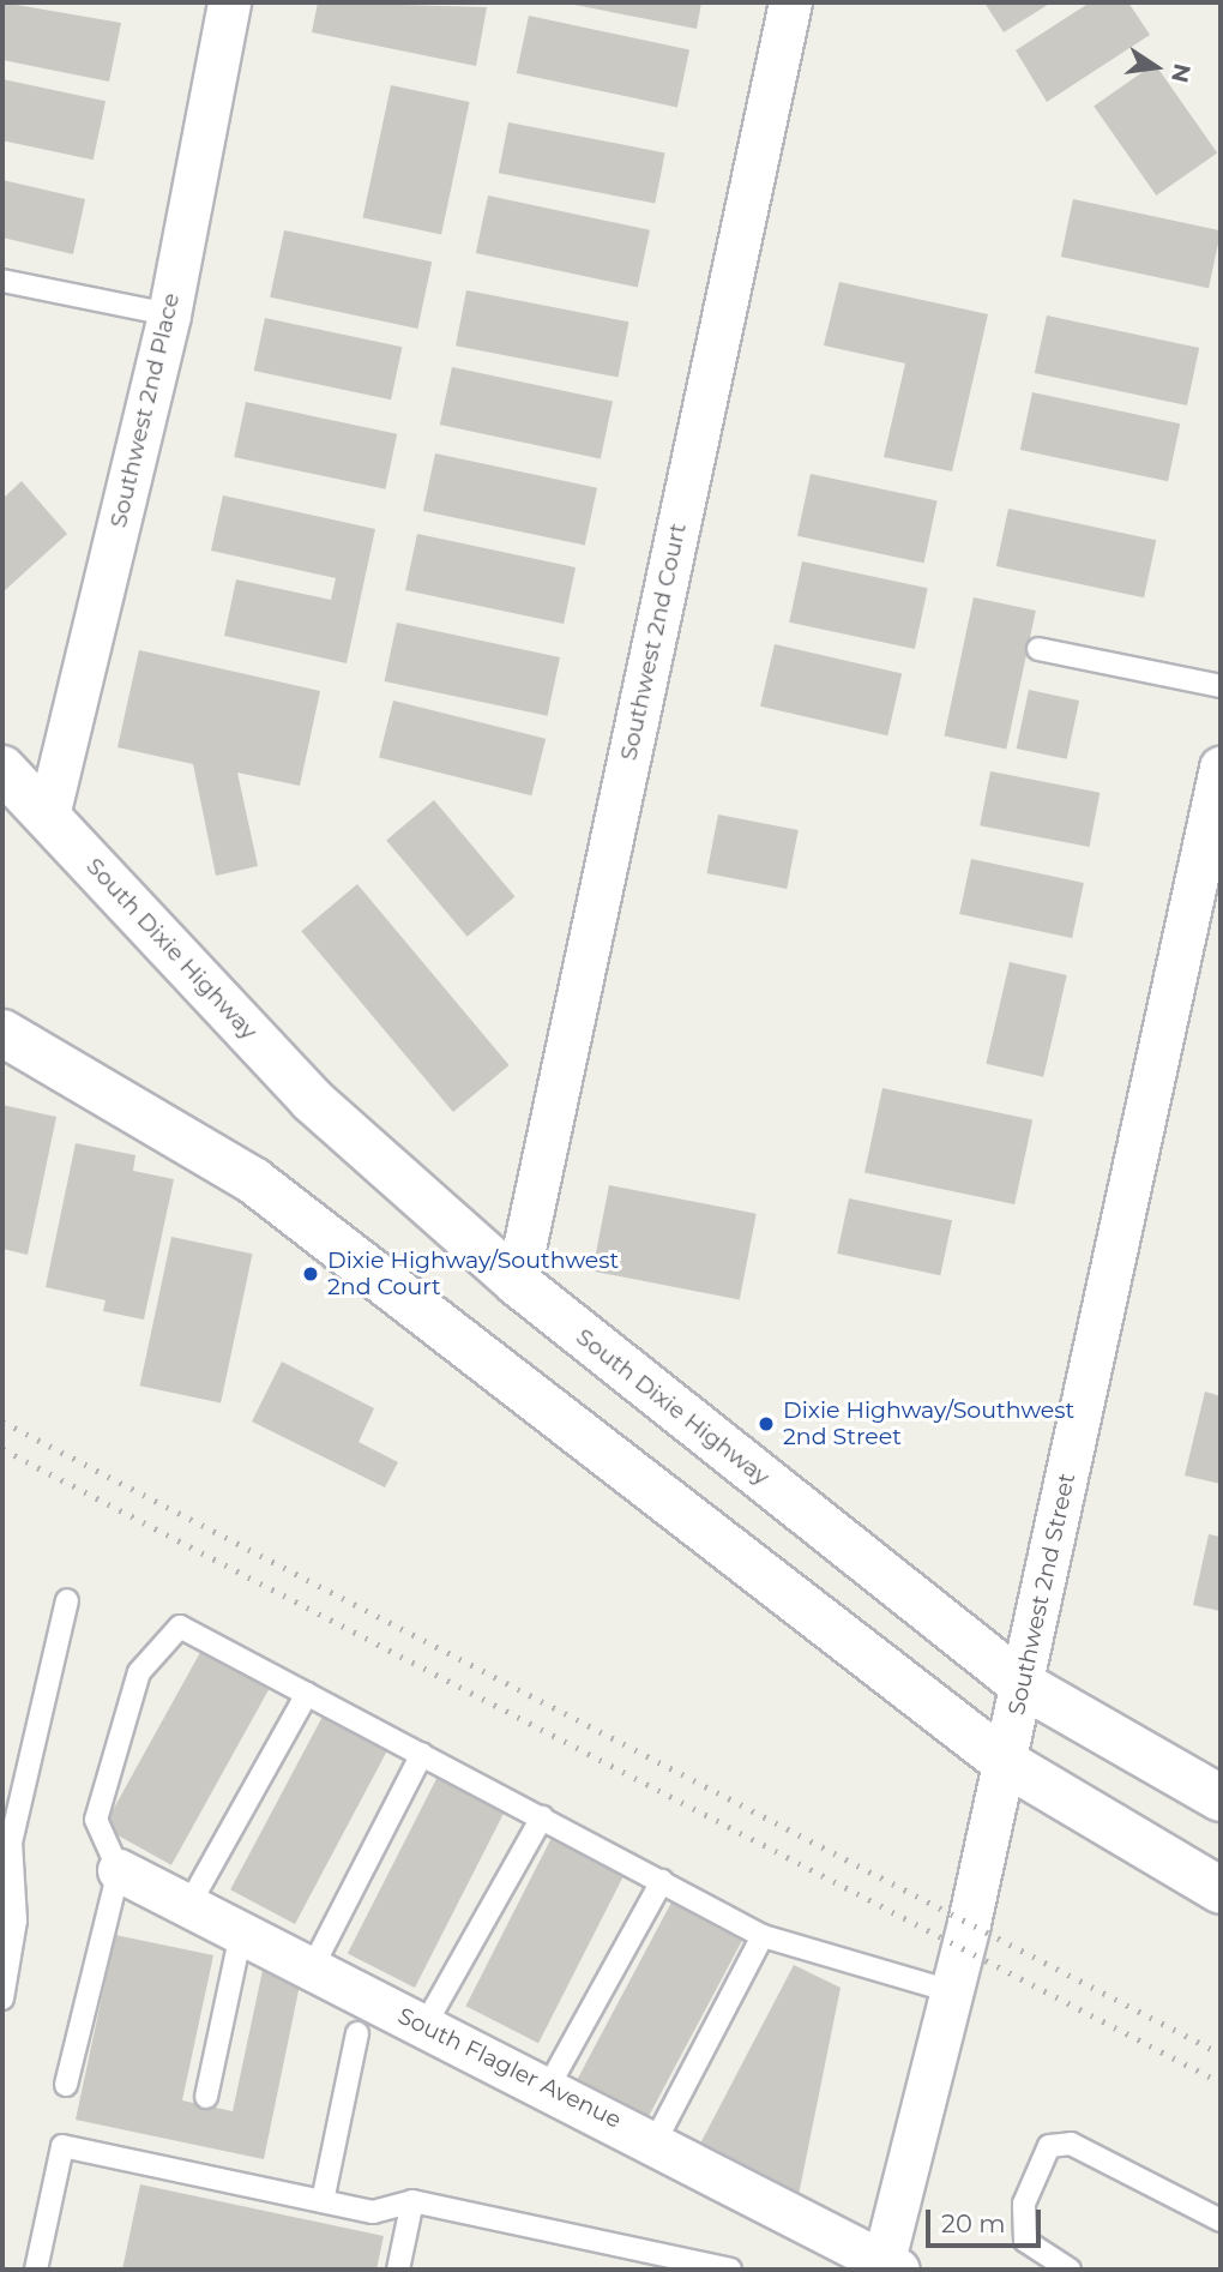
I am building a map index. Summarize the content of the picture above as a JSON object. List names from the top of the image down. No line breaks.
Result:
{"streets":{"main road":["South Dixie Highway"],"street":["Southwest 2nd Place","Southwest 2nd Court","Southwest 2nd Street","South Flagler Avenue"]},"crossings":[["Southwest 2nd Place","South Dixie Highway"],["Southwest 2nd Court","South Dixie Highway"],["South Dixie Highway","Southwest 2nd Street"],["Southwest 2nd Street","South Flagler Avenue"]],"places":["Dixie Highway/Southwest 2nd Court","Dixie Highway/Southwest 2nd Street"],"scale_bar":"20 m","north":"right"}
